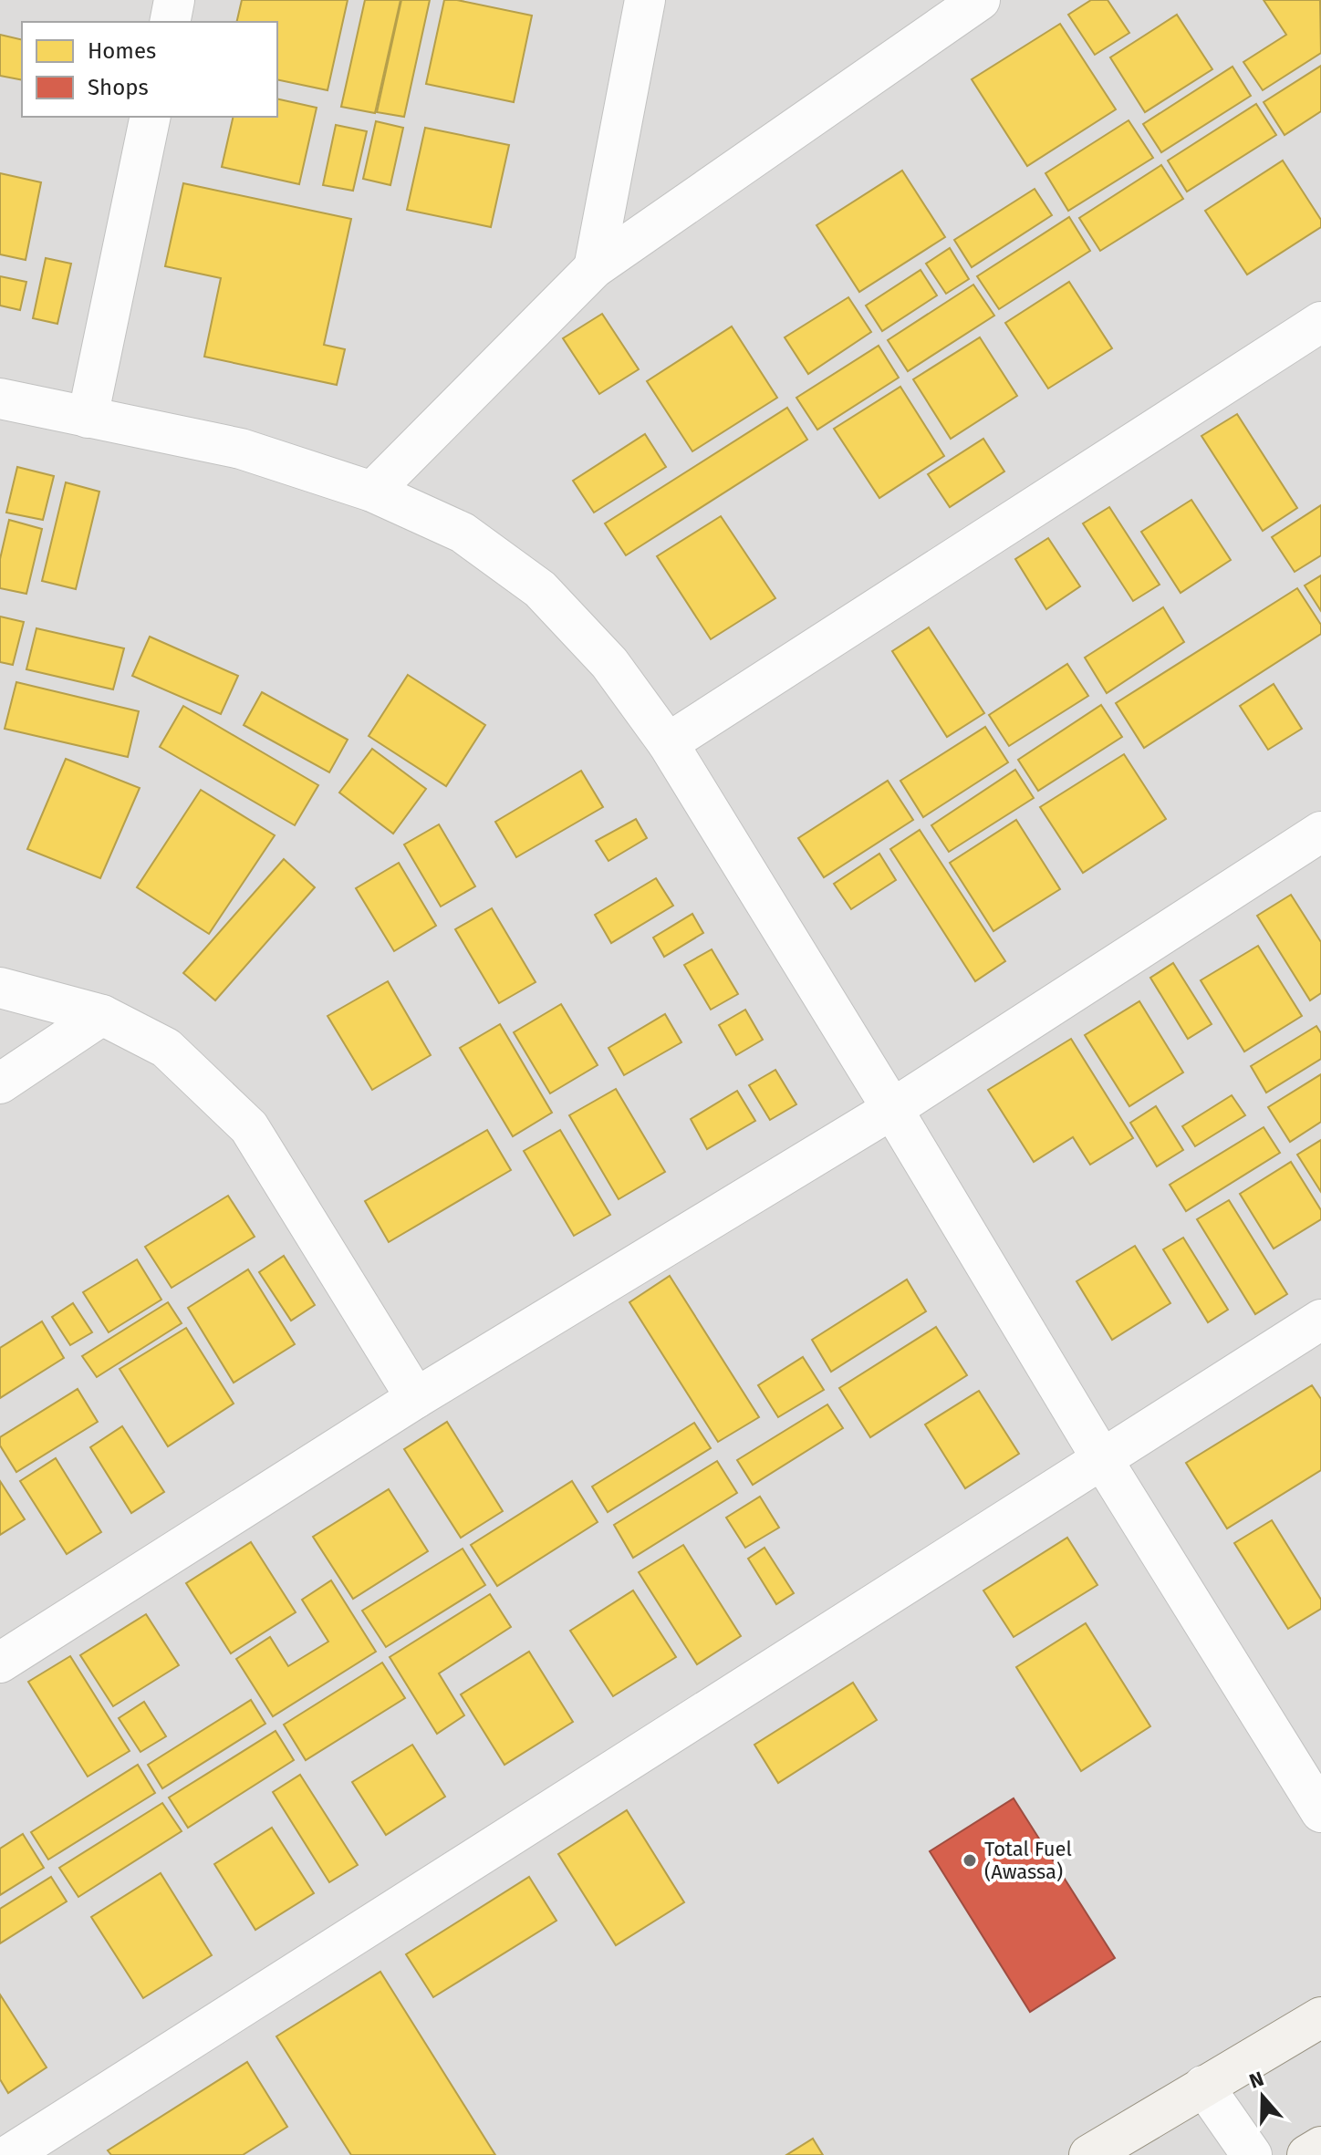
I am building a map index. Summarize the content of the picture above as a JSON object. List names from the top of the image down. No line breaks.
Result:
{"places":["Total Fuel (Awassa)"],"legend":["Homes","Shops"],"north":"top"}
